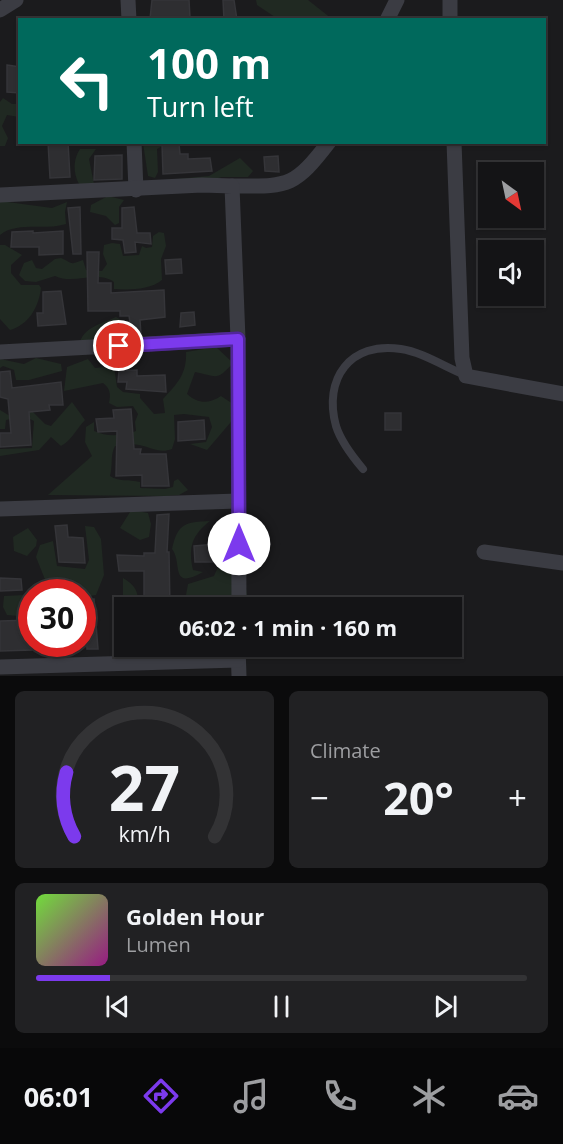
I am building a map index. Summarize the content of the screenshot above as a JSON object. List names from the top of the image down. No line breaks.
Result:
{"north":"bottom right","page":{"turn":["100 m","Turn left"],"limit":"30","trip":"06:02 · 1 min · 160 m","tile":"Climate","heat":["−","20°","+"],"song":["Golden Hour","Lumen"],"tabs":"06:01","gauge":["27","km/h"]}}
